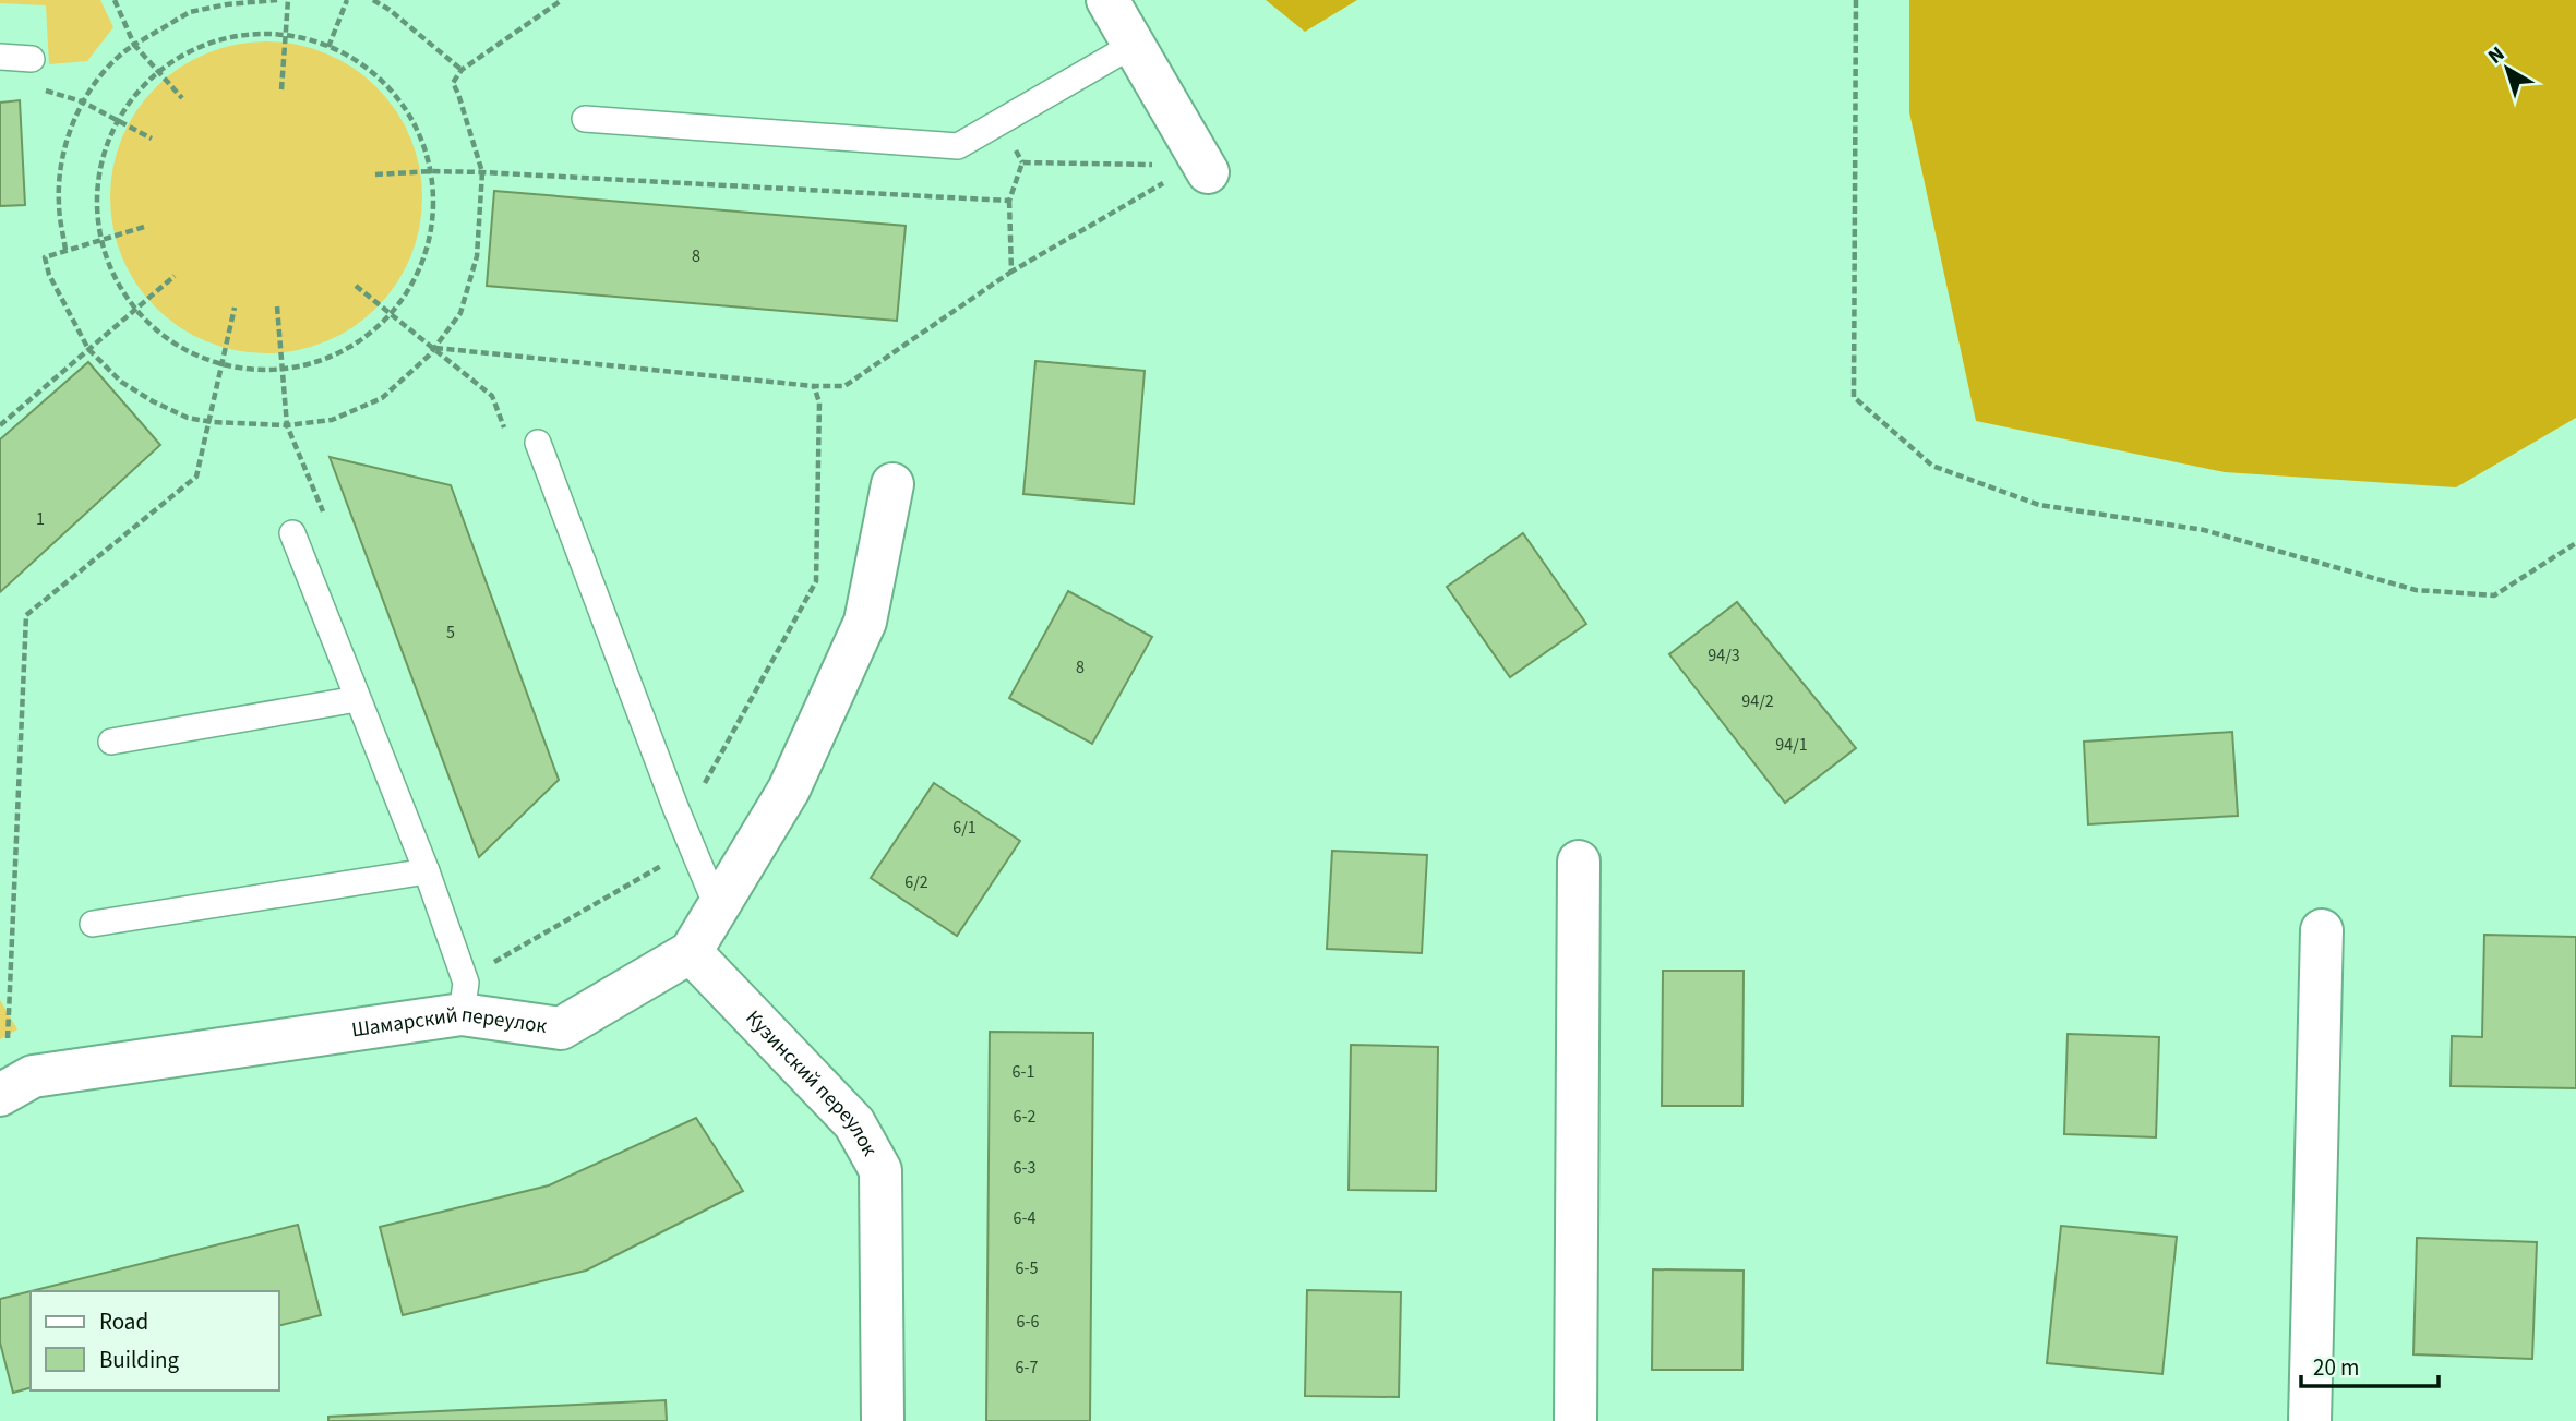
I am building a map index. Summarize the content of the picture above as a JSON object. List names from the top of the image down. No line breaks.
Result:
{"streets":{"street":["Шамарский переулок","Кузинский переулок"]},"crossings":[["Шамарский переулок","Кузинский переулок"]],"house_numbers":["8","1","5","94/3","8","94/2","94/1","6/1","6/2","6-1","6-2","6-3","6-4","6-5","6-6","6-7"],"legend":["Road","Building"],"scale_bar":"20 m","north":"top left"}
